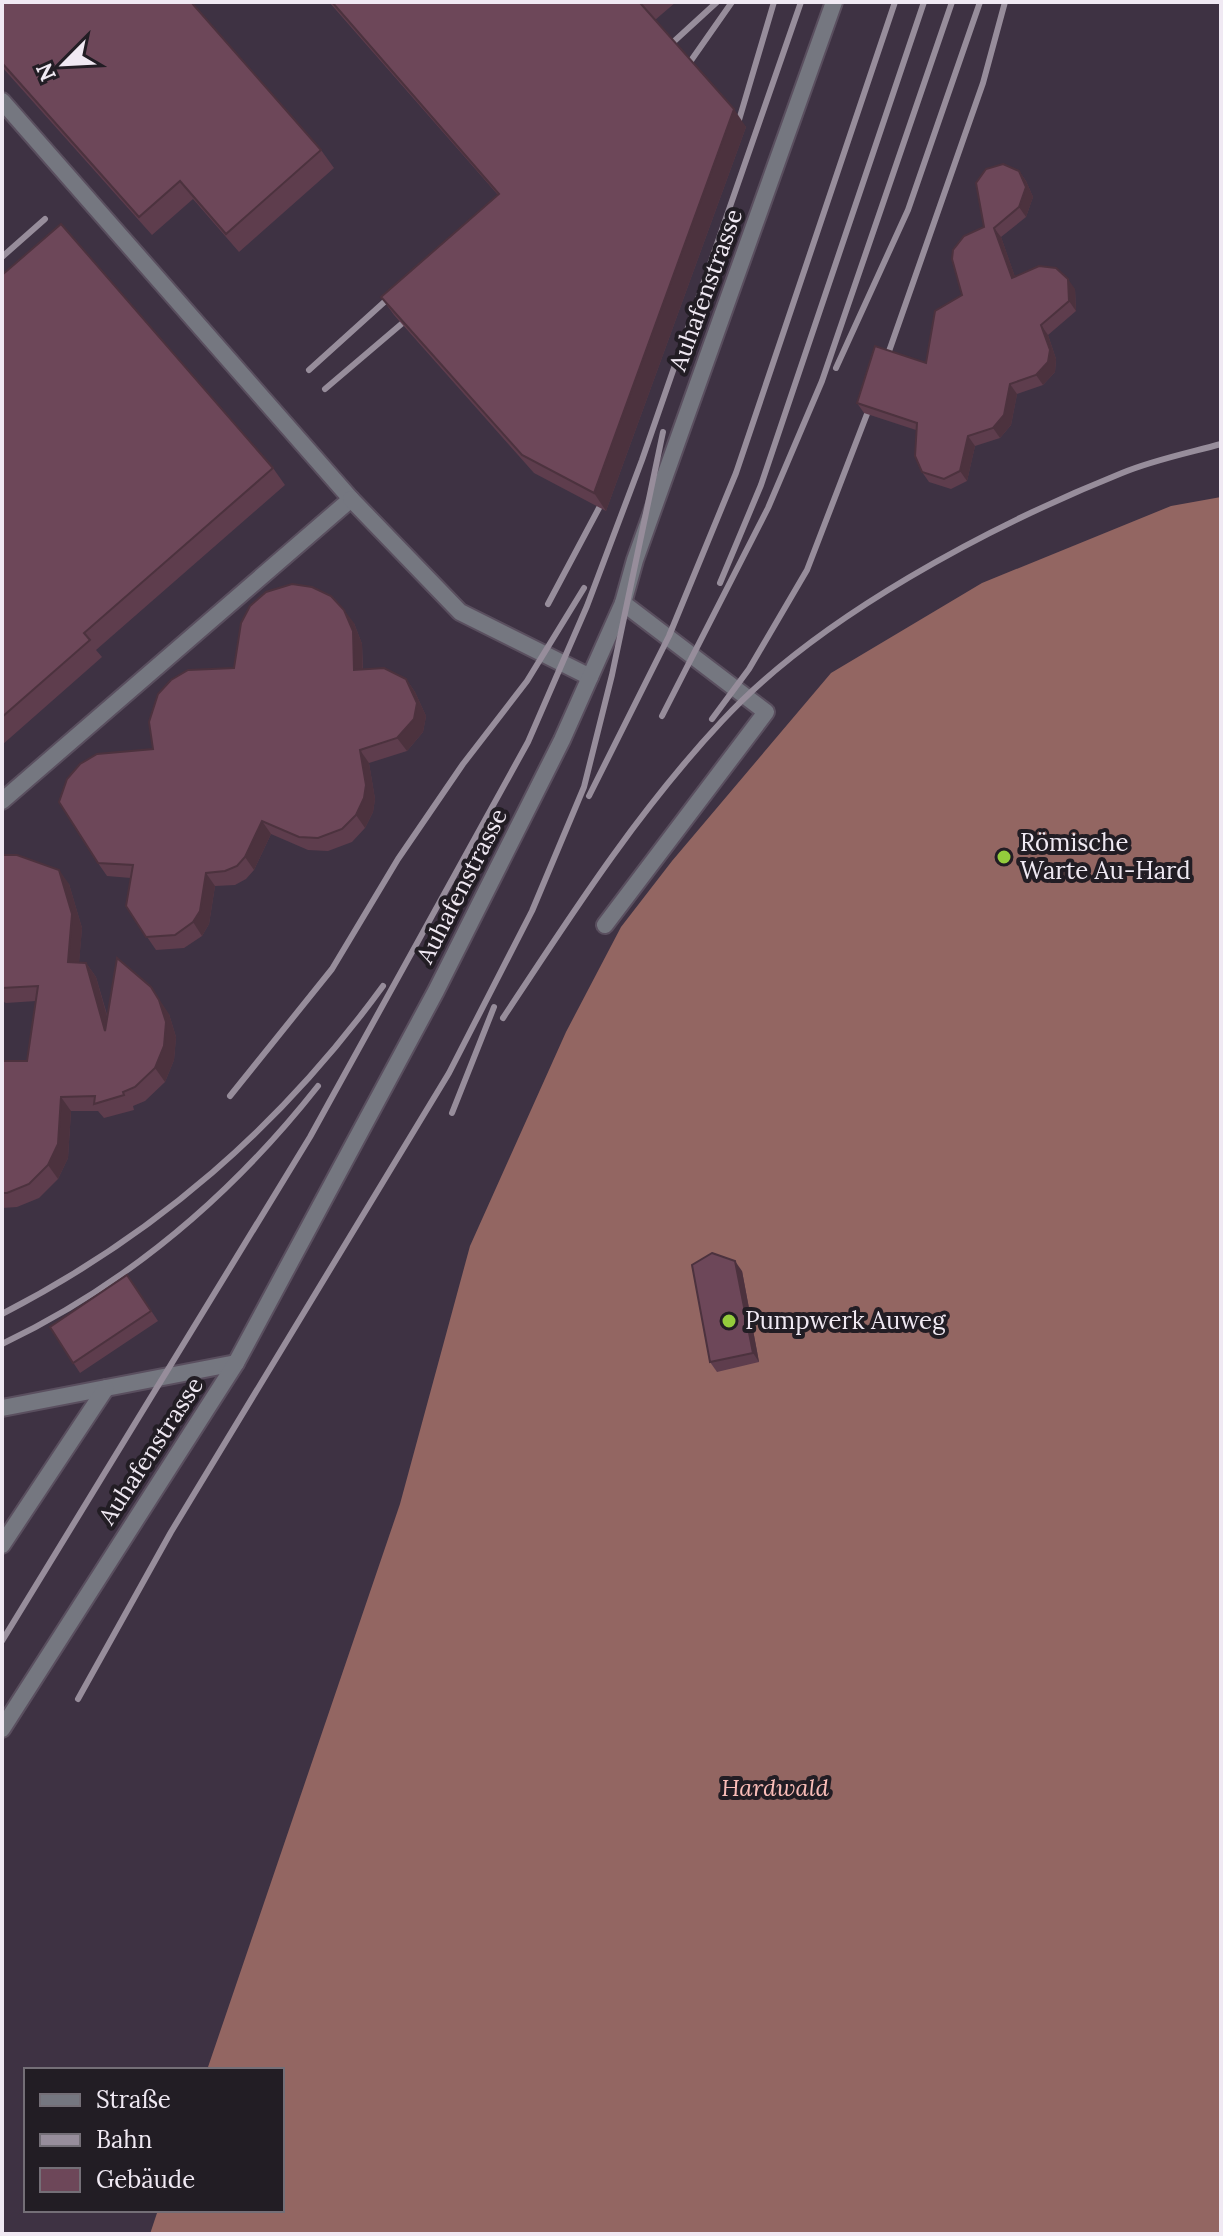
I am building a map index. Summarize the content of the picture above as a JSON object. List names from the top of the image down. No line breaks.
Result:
{"streets":{"street":["Auhafenstrasse"]},"parks":["Hardwald"],"places":["Römische Warte Au-Hard","Pumpwerk Auweg"],"legend":["Straße","Bahn","Gebäude"],"north":"bottom left"}
